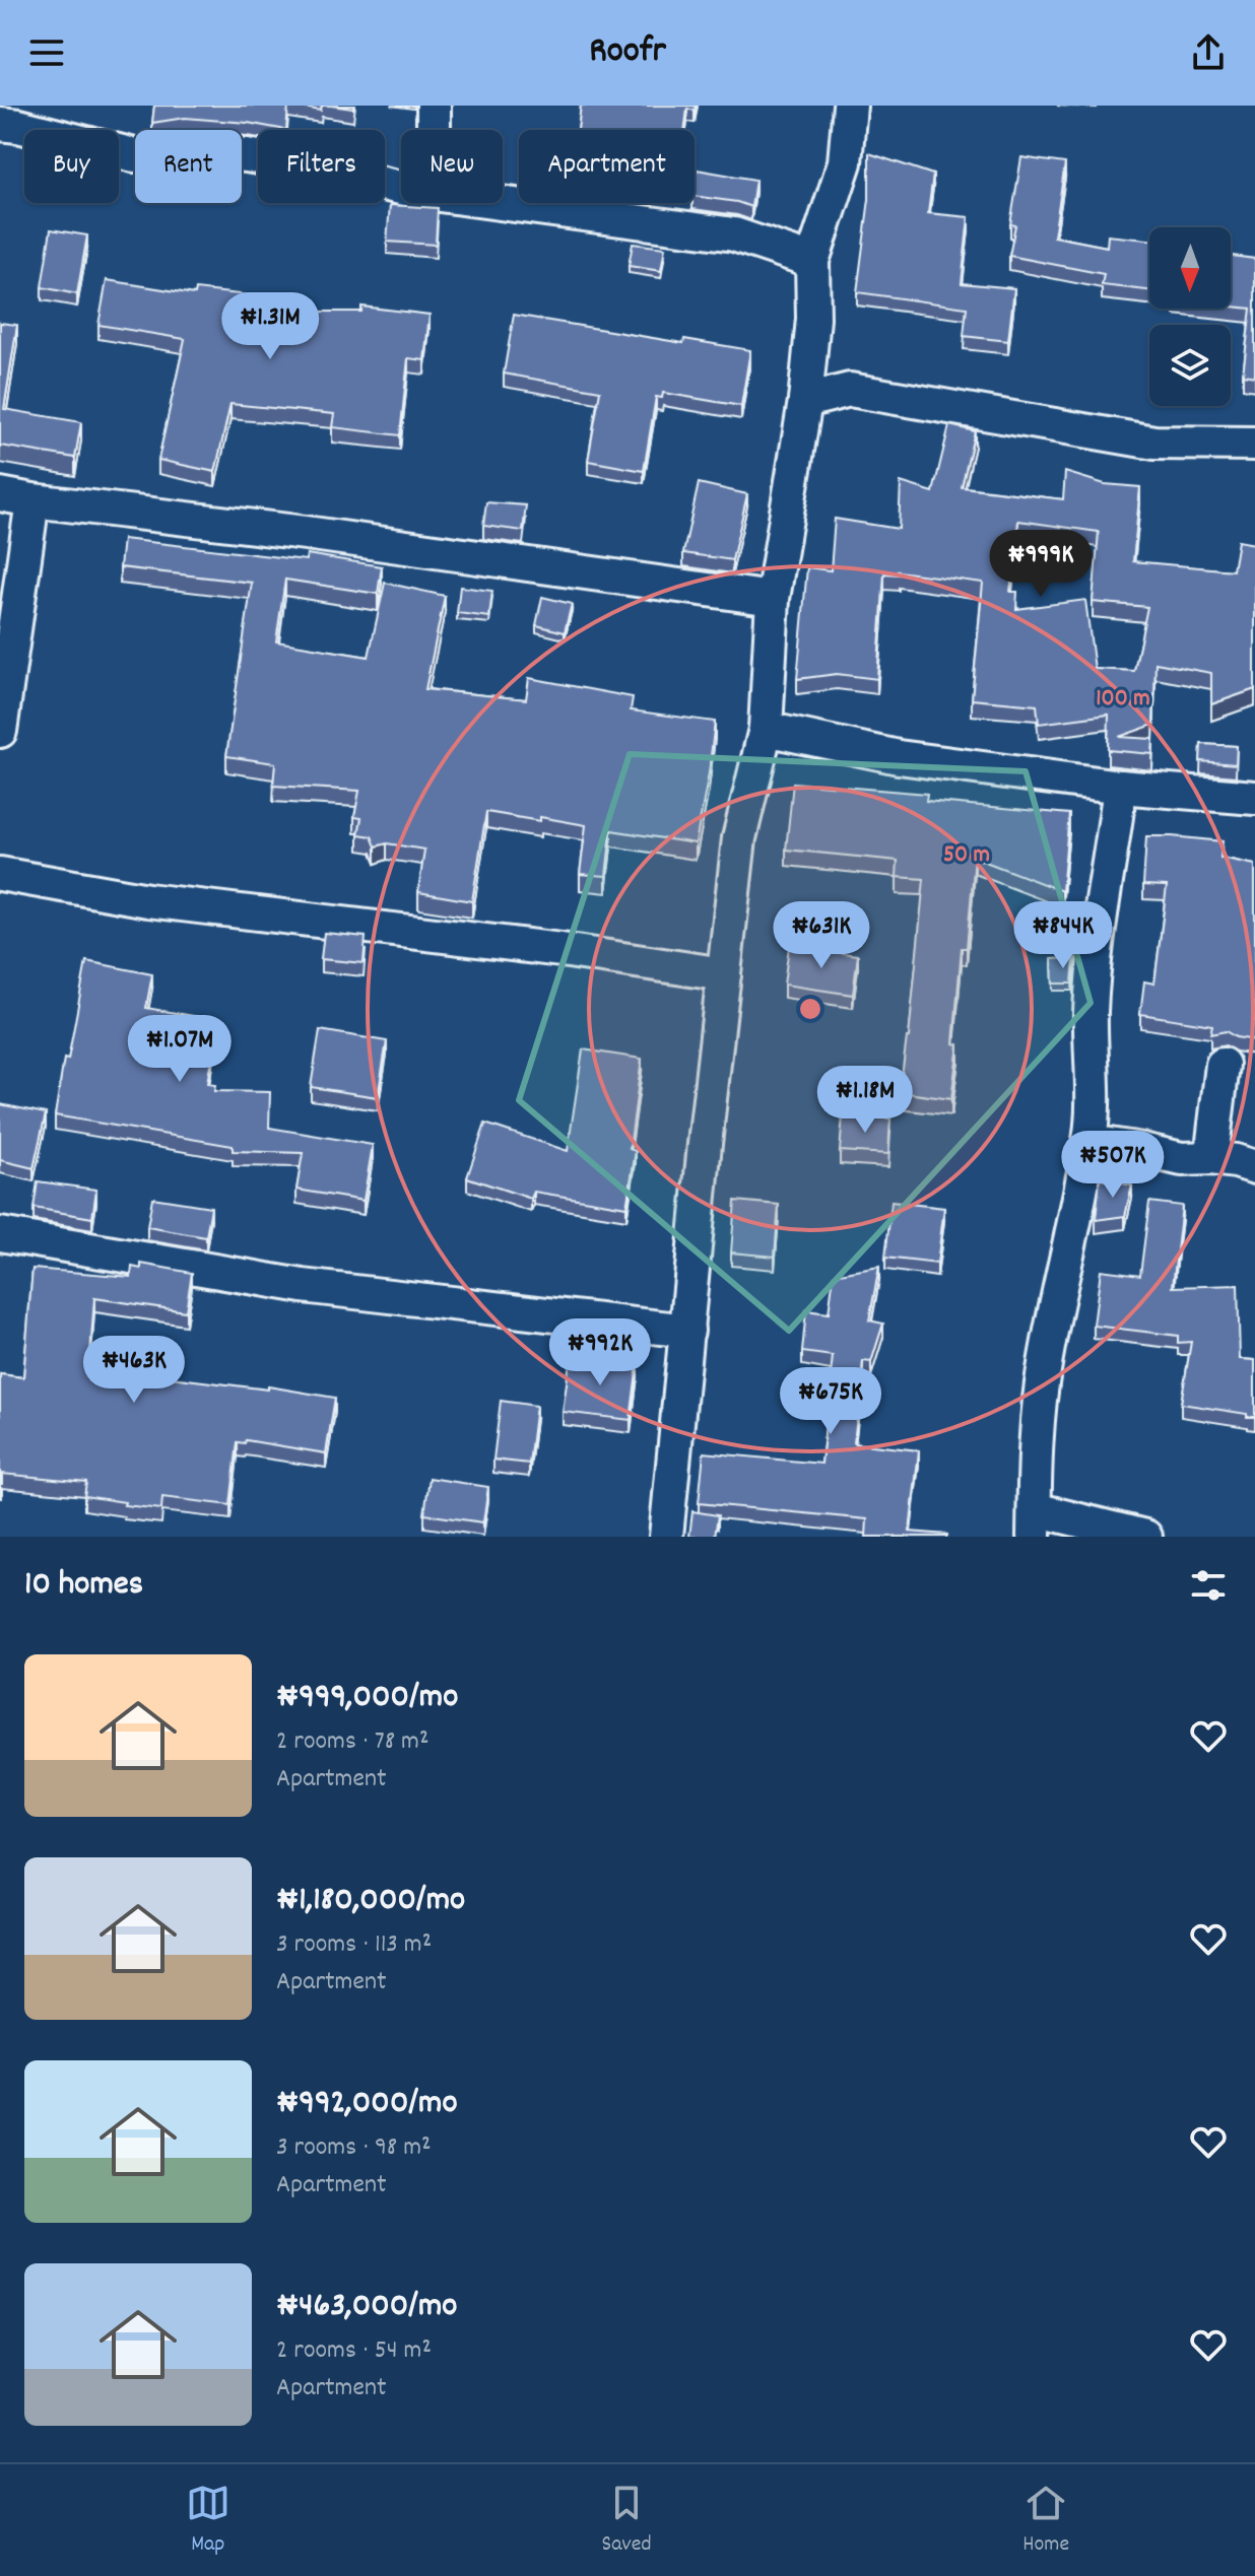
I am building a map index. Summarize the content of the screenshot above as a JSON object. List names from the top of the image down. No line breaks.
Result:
{"north":"bottom","page":{"header":"Roofr","chip":["Buy","Rent","Filters","New","Apartment"],"price":["₦1.31M","₦999K","₦631K","₦844K","₦1.07M","₦1.18M","₦507K","₦992K","₦463K","₦675K"],"heading":"10 homes","list":[{"name":"₦999,000/mo","note":"2 rooms · 78 m² · Apartment"},{"name":"₦1,180,000/mo","note":"3 rooms · 113 m² · Apartment"},{"name":"₦992,000/mo","note":"3 rooms · 98 m² · Apartment"},{"name":"₦463,000/mo","note":"2 rooms · 54 m² · Apartment"}],"tabs":["Map","Saved","Home"]},"rings":["100 m","50 m"]}
